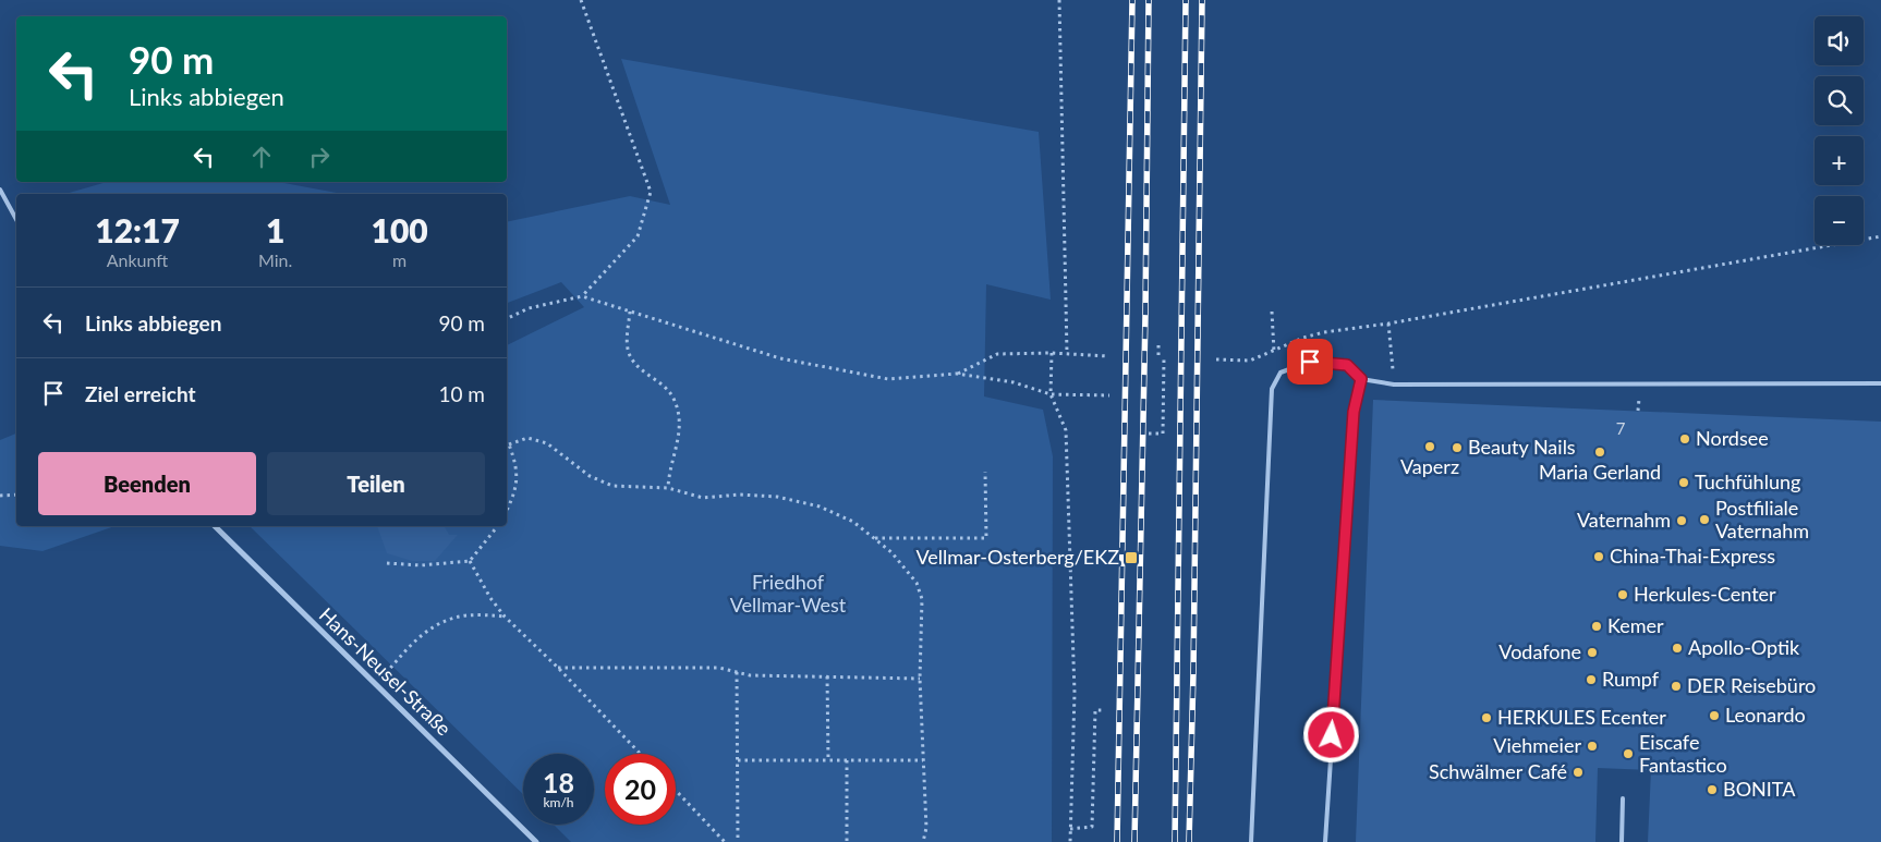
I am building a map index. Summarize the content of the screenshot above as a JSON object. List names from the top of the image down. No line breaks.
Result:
{"streets":{"street":["Hans-Neusel-Straße"]},"parks":["Friedhof Vellmar-West"],"places":{"other":["Nordsee","Vaperz","Beauty Nails","Maria Gerland","Tuchfühlung","Postfiliale Vaternahm","Vaternahm","China-Thai-Express","Herkules-Center","Kemer","Apollo-Optik","Vodafone","Rumpf","DER Reisebüro","Leonardo","HERKULES Ecenter","Viehmeier","Eiscafe Fantastico","Schwälmer Café","BONITA"],"transit":["Vellmar-Osterberg/EKZ"]},"house_numbers":["7"],"page":{"map_buttons":["+","−"],"turn":["90 m","Links abbiegen"],"eta":["12:17","Ankunft","1","Min.","100","m"],"list":[{"name":"Links abbiegen","value":"90 m"},{"name":"Ziel erreicht","value":"10 m"}],"buttons":["Beenden","Teilen"],"speed":"18 km/h","limit":"20"}}
